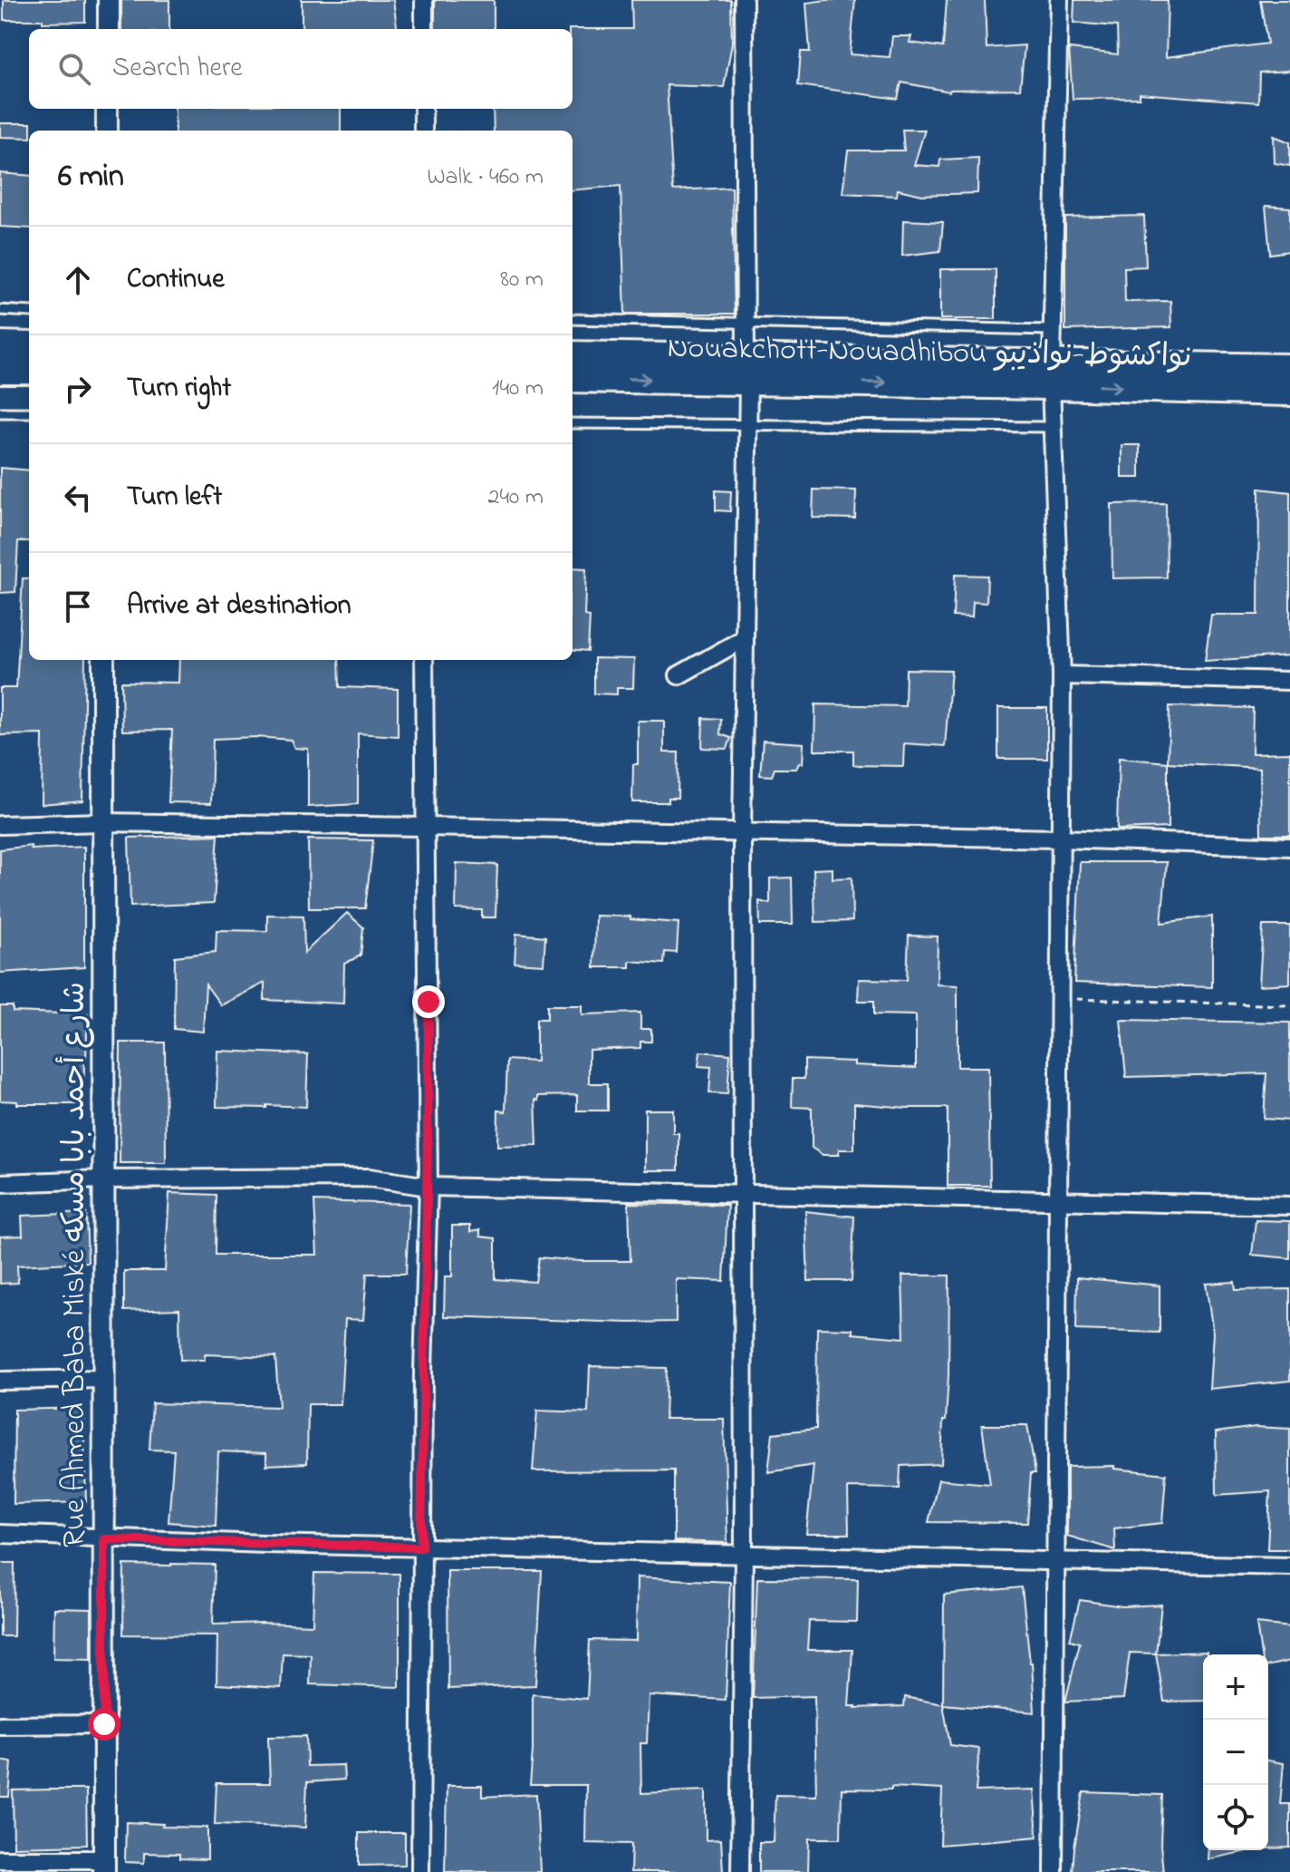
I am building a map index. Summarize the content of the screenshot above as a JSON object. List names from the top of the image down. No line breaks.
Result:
{"streets":{"highway":["Nouakchott-Nouadhibou نواكشوط-نواذيبو"],"street":["Rue Ahmed Baba Miské شارع أحمد بابا مسكه"]},"page":{"search":"Search here","heading":["6 min","Walk · 460 m"],"list":[["Continue","80 m"],["Turn right","140 m"],["Turn left","240 m"],"Arrive at destination"],"map_buttons":["+","−"]}}
